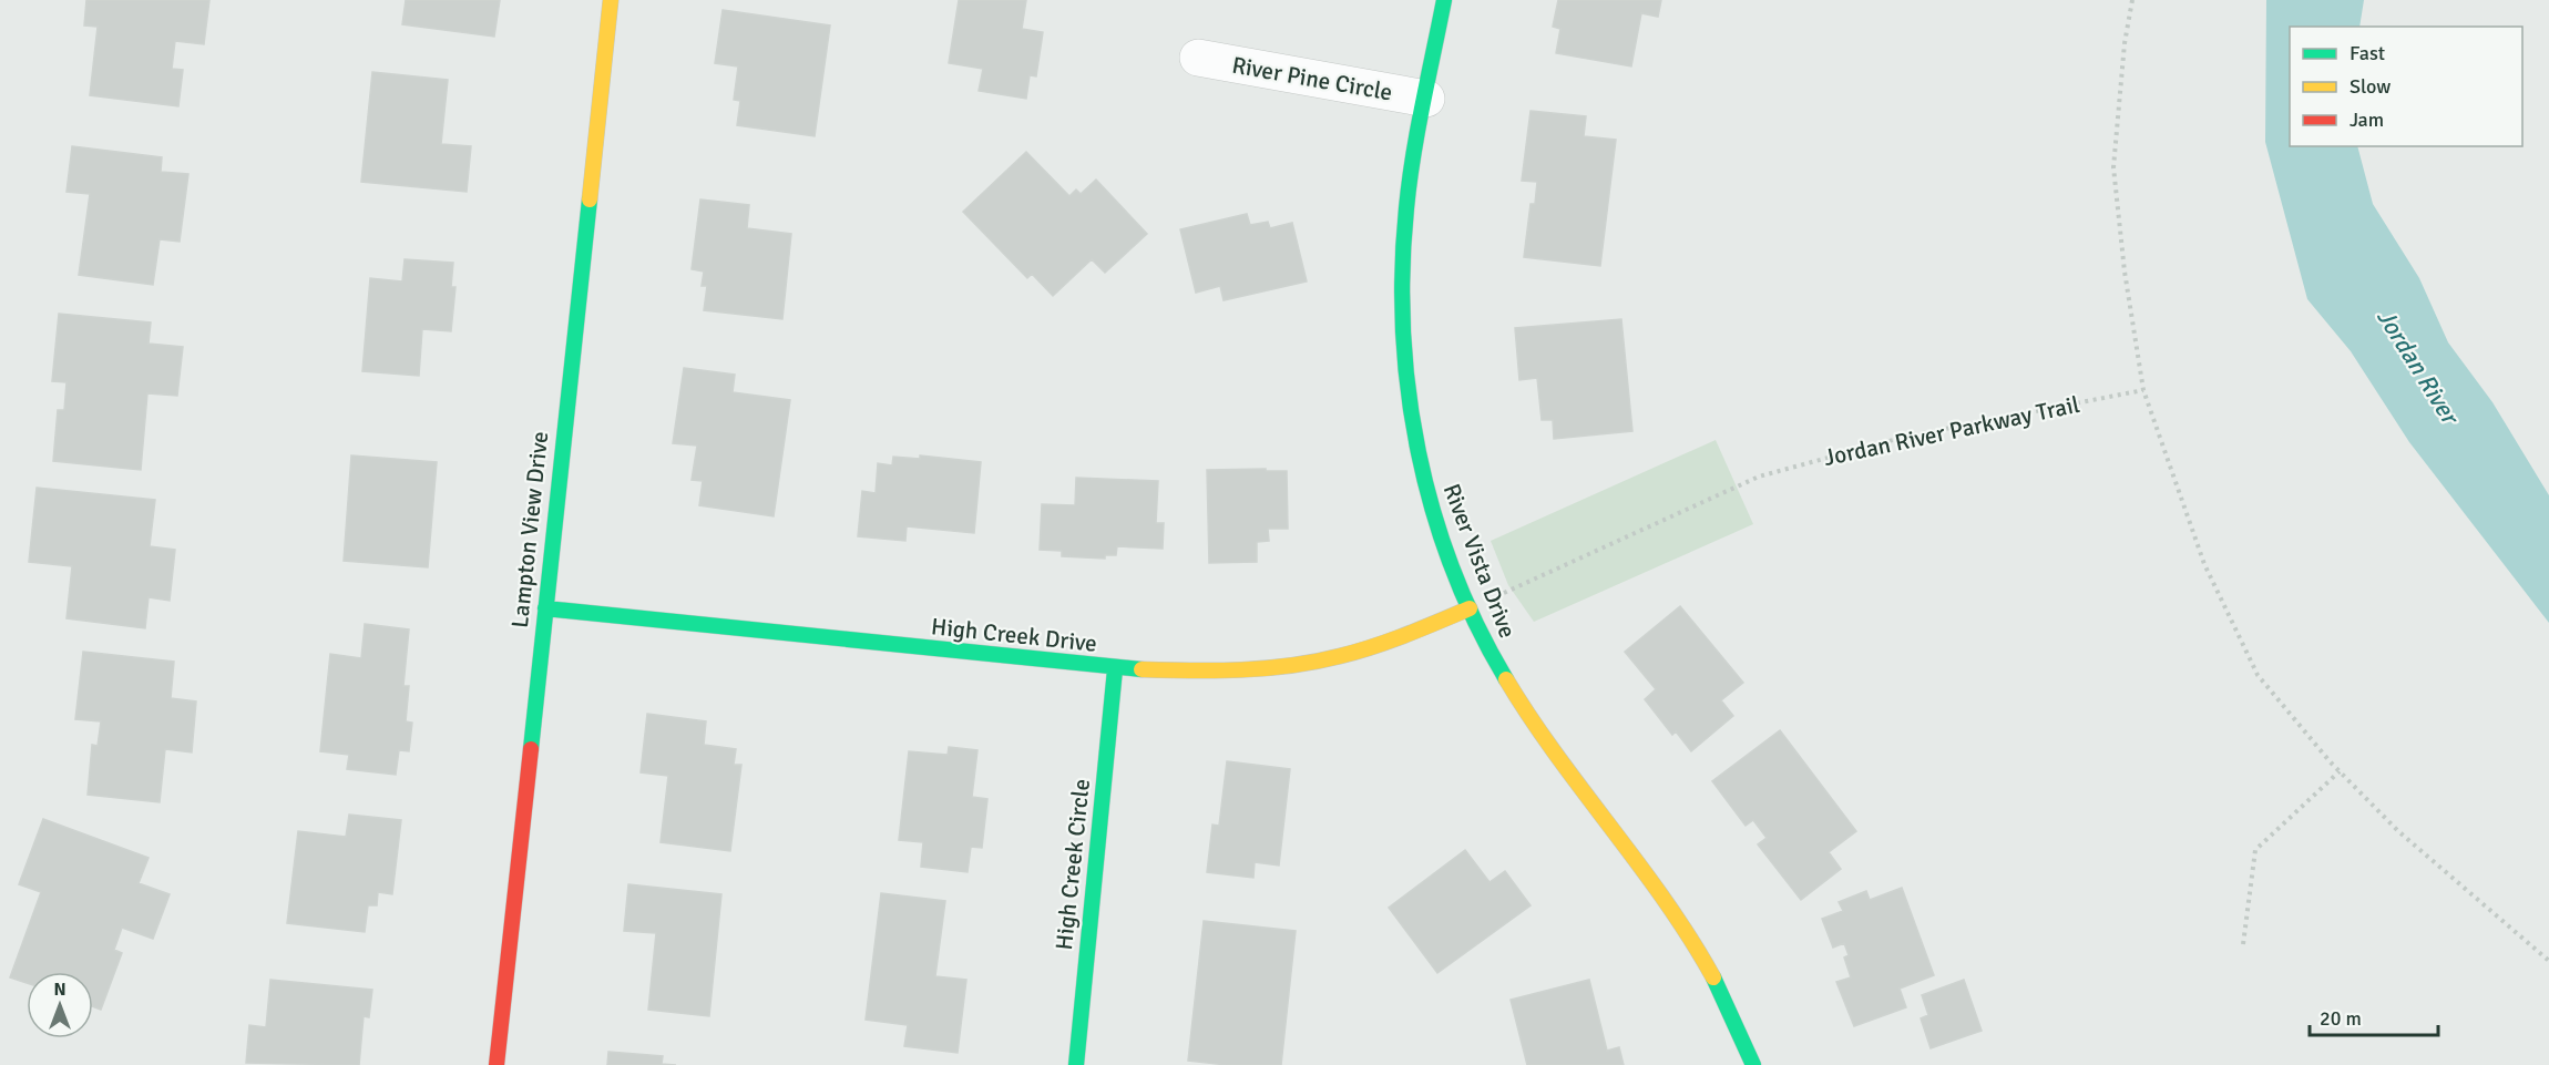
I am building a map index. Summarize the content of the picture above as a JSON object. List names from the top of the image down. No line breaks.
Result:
{"streets":{"street":["River Pine Circle","Lampton View Drive","River Vista Drive","High Creek Drive","High Creek Circle"],"path":["Jordan River Parkway Trail"]},"crossings":[["River Pine Circle","River Vista Drive"],["Jordan River Parkway Trail","River Vista Drive"],["Jordan River Parkway Trail","High Creek Drive"],["Lampton View Drive","High Creek Drive"],["River Vista Drive","High Creek Drive"],["High Creek Drive","High Creek Circle"]],"water":["Jordan River"],"legend":["Fast","Slow","Jam"],"scale_bar":"20 m","north":"top"}
